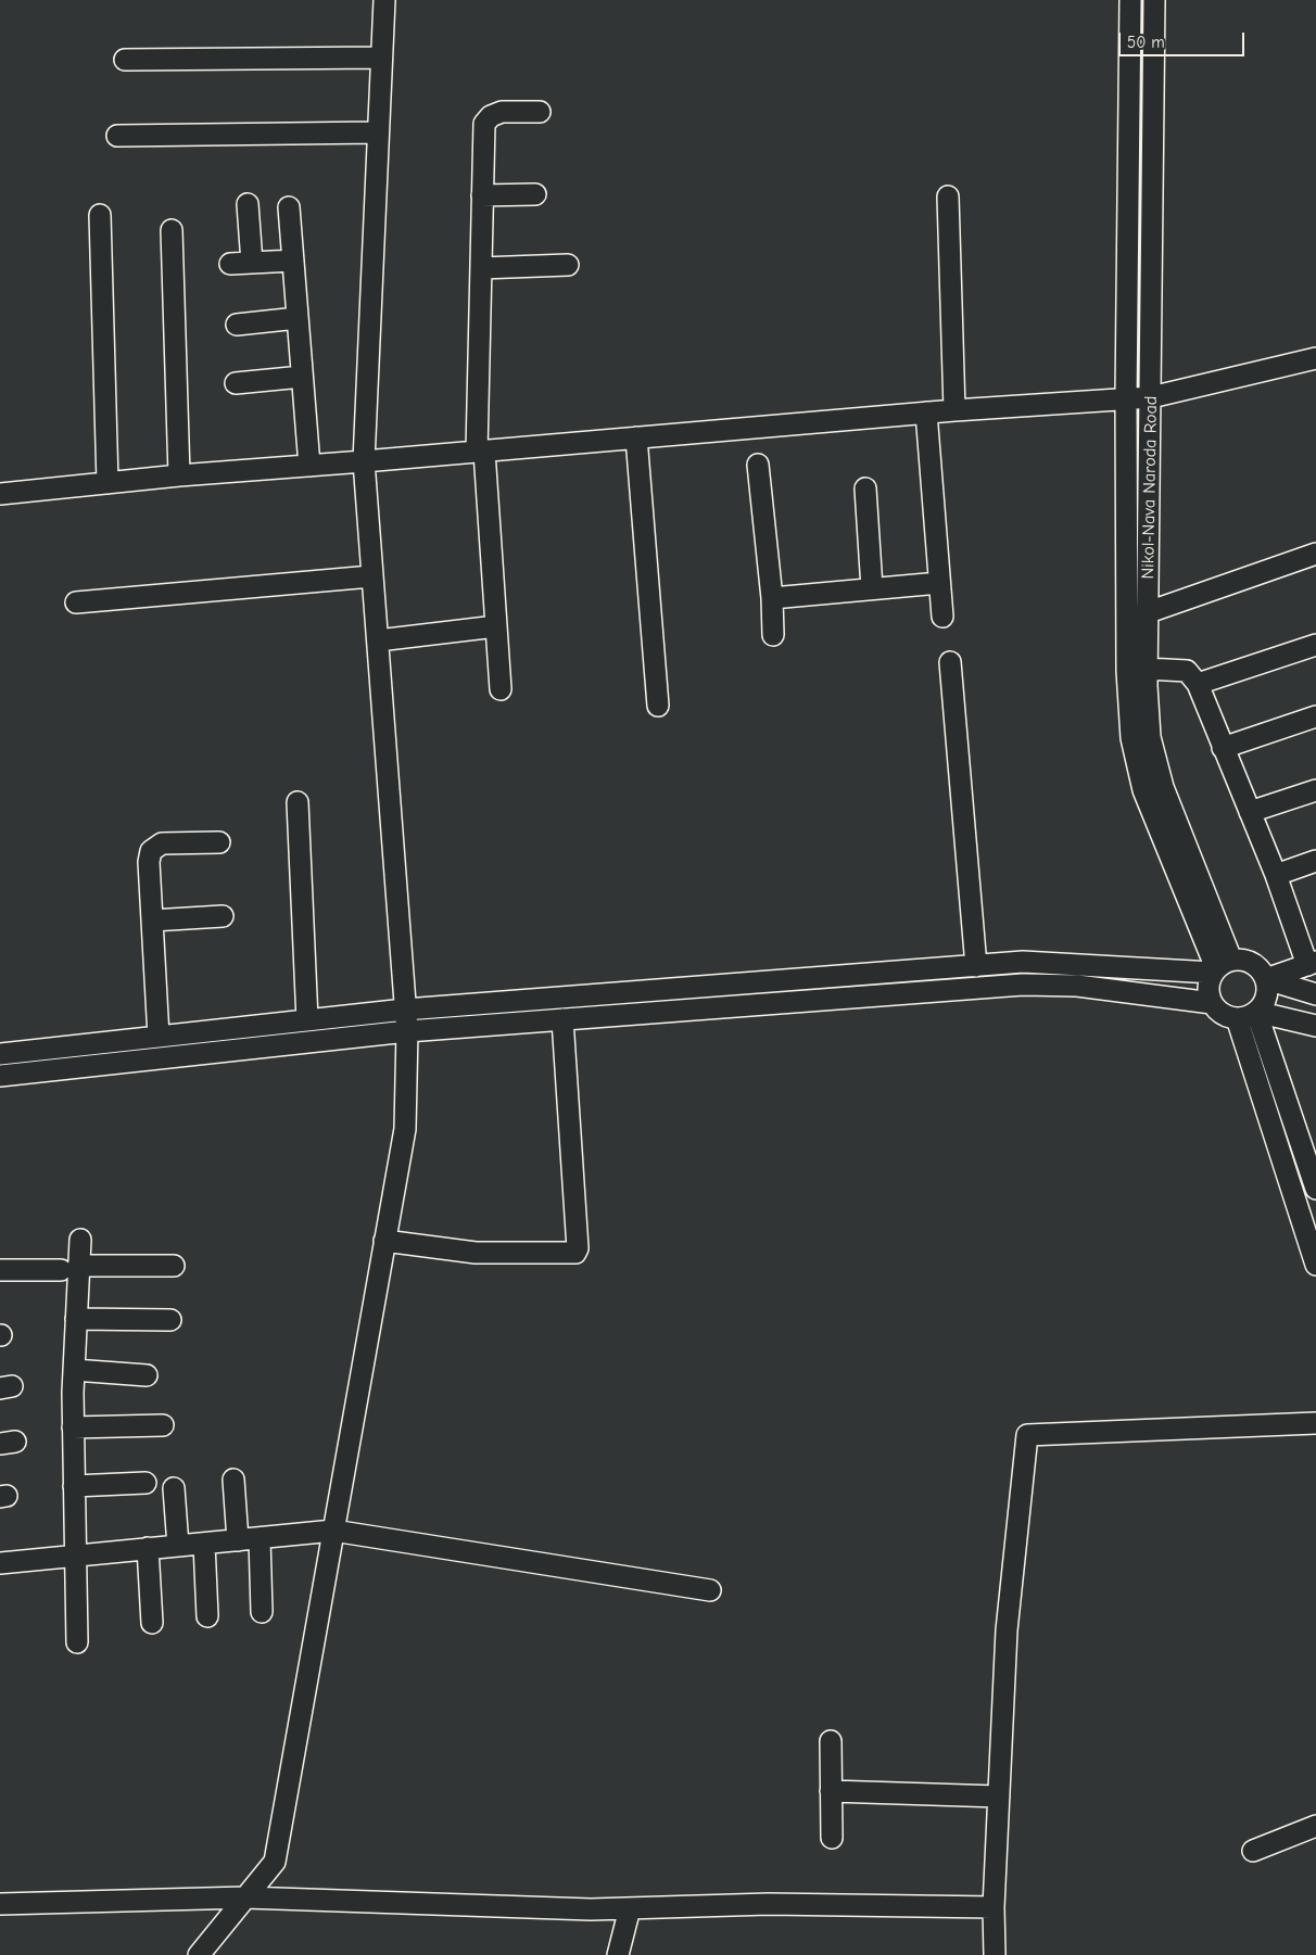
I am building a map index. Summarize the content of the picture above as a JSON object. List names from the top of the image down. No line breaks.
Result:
{"streets":{"street":["Nikol-Nava Naroda Road"]},"scale_bar":"50 m"}
